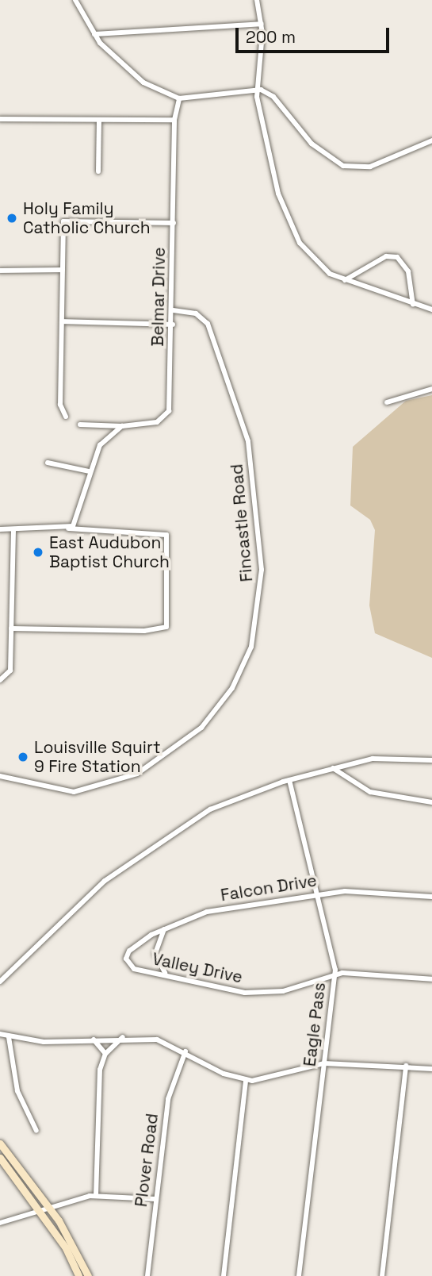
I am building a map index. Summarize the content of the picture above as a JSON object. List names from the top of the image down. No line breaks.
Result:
{"streets":{"street":["Belmar Drive","Fincastle Road","Falcon Drive","Valley Drive","Eagle Pass","Plover Road"]},"crossings":[["Belmar Drive","Fincastle Road"],["Falcon Drive","Valley Drive"],["Falcon Drive","Eagle Pass"],["Valley Drive","Eagle Pass"]],"places":["Holy Family Catholic Church","East Audubon Baptist Church","Louisville Squirt 9 Fire Station"],"scale_bar":"200 m"}
